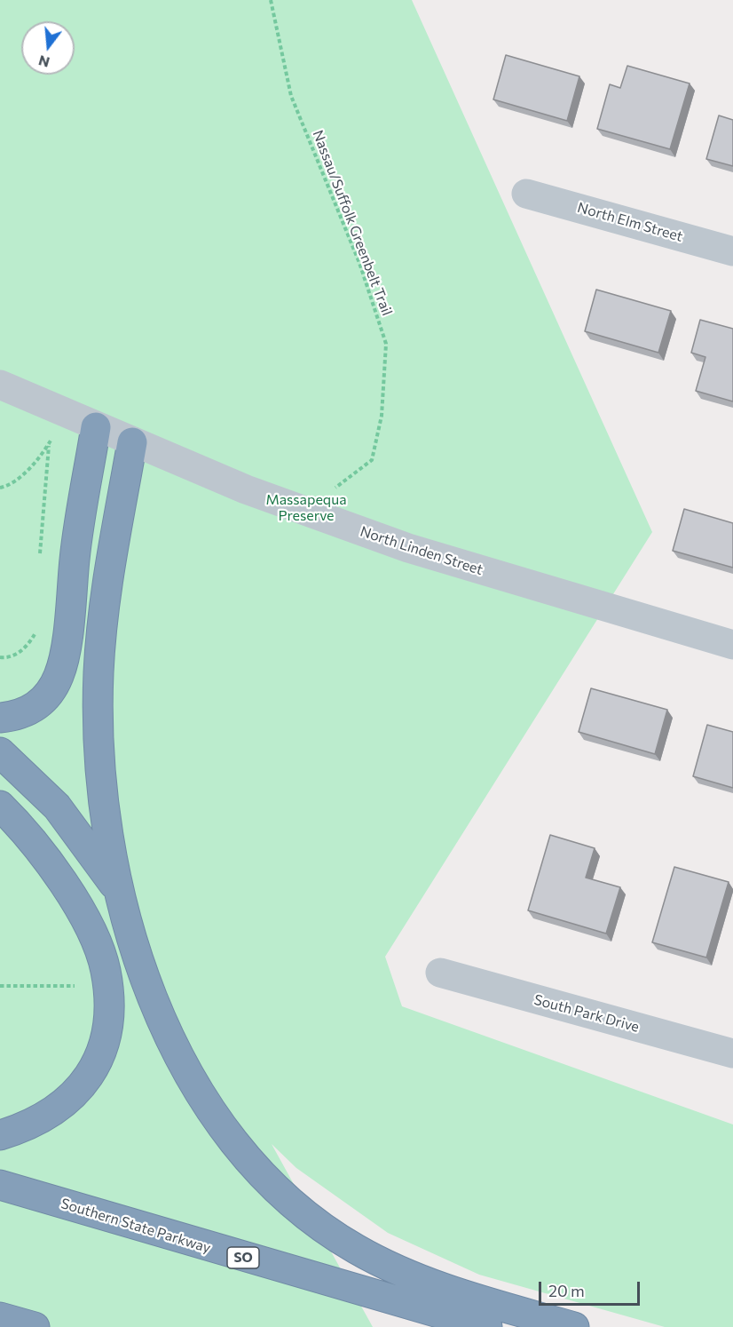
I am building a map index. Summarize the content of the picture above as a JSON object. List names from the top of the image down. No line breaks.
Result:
{"streets":{"highway":["Southern State Parkway","SO"],"street":["North Elm Street","North Linden Street","South Park Drive"],"path":["Nassau/Suffolk Greenbelt Trail"]},"parks":["Massapequa Preserve"],"scale_bar":"20 m","north":"bottom"}
